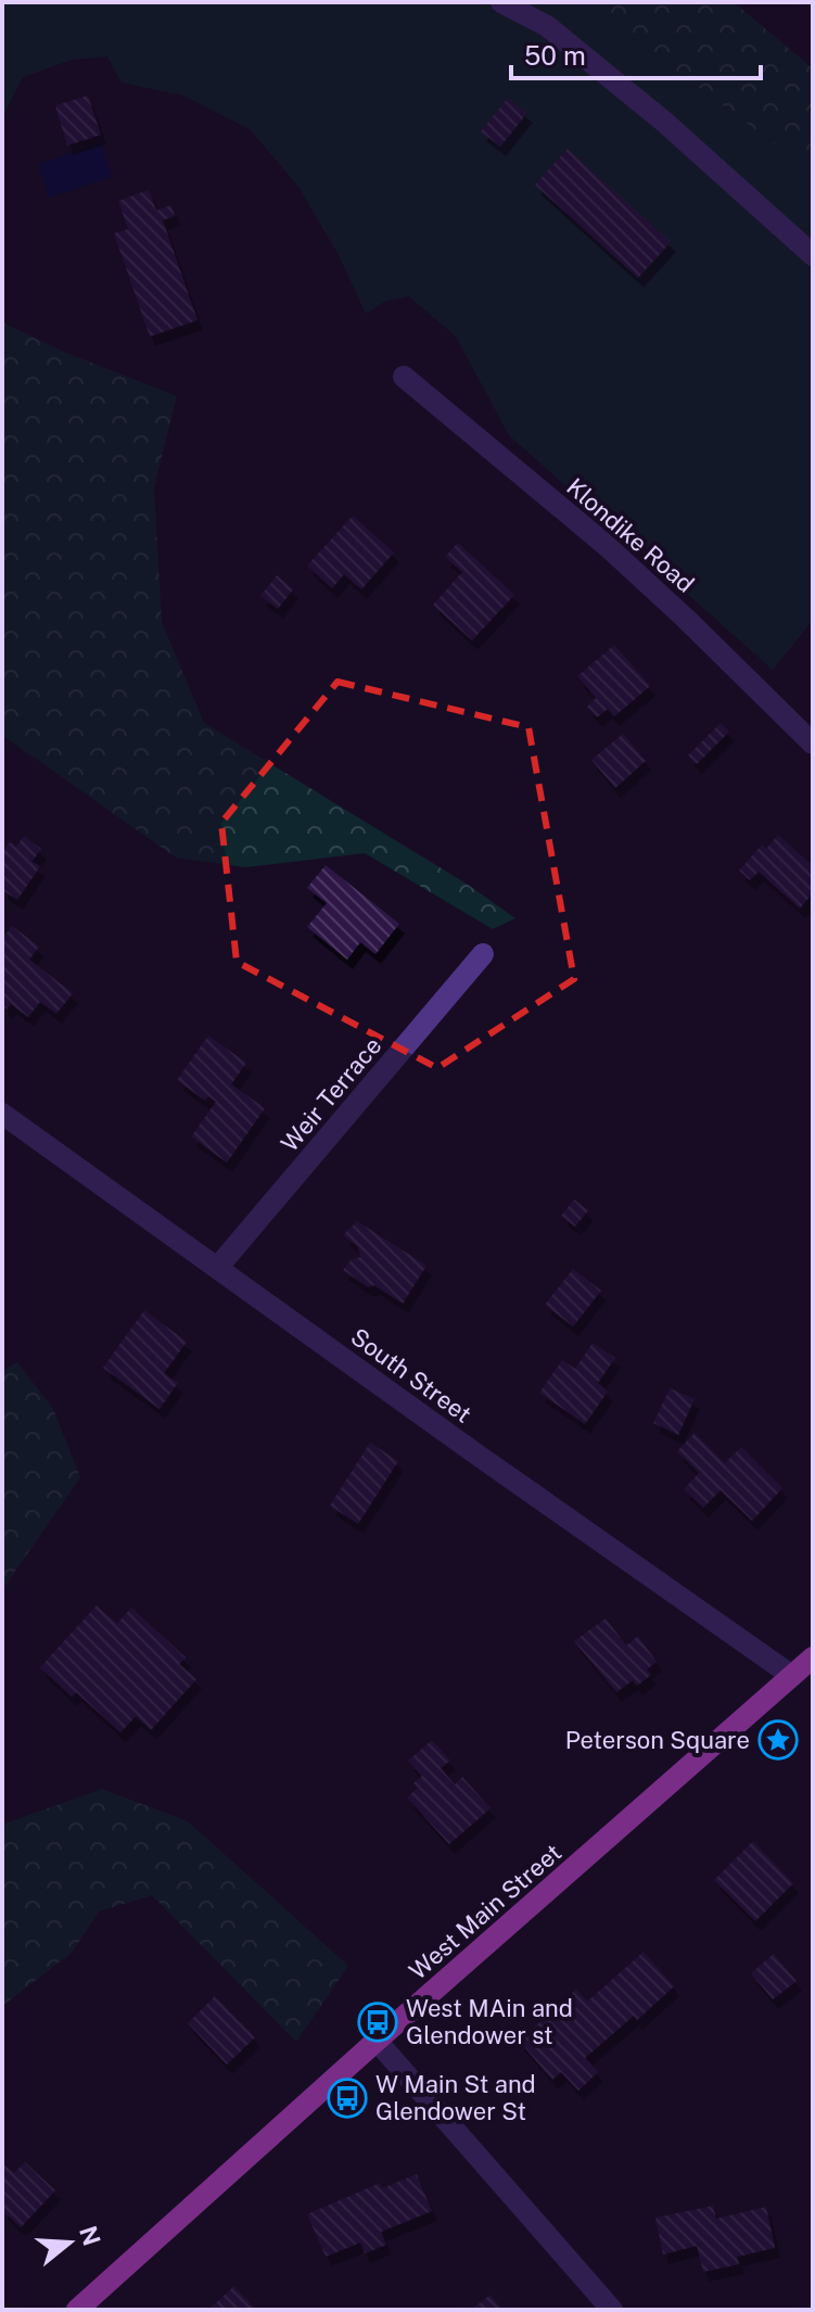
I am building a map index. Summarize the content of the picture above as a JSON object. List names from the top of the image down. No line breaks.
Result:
{"streets":{"main road":["West Main Street"],"street":["Klondike Road","Weir Terrace","South Street"]},"crossings":[["Weir Terrace","South Street"],["South Street","West Main Street"]],"places":{"place":["Peterson Square"],"bus stop":["West MAin and Glendower st","W Main St and Glendower St"]},"scale_bar":"50 m","north":"right"}
